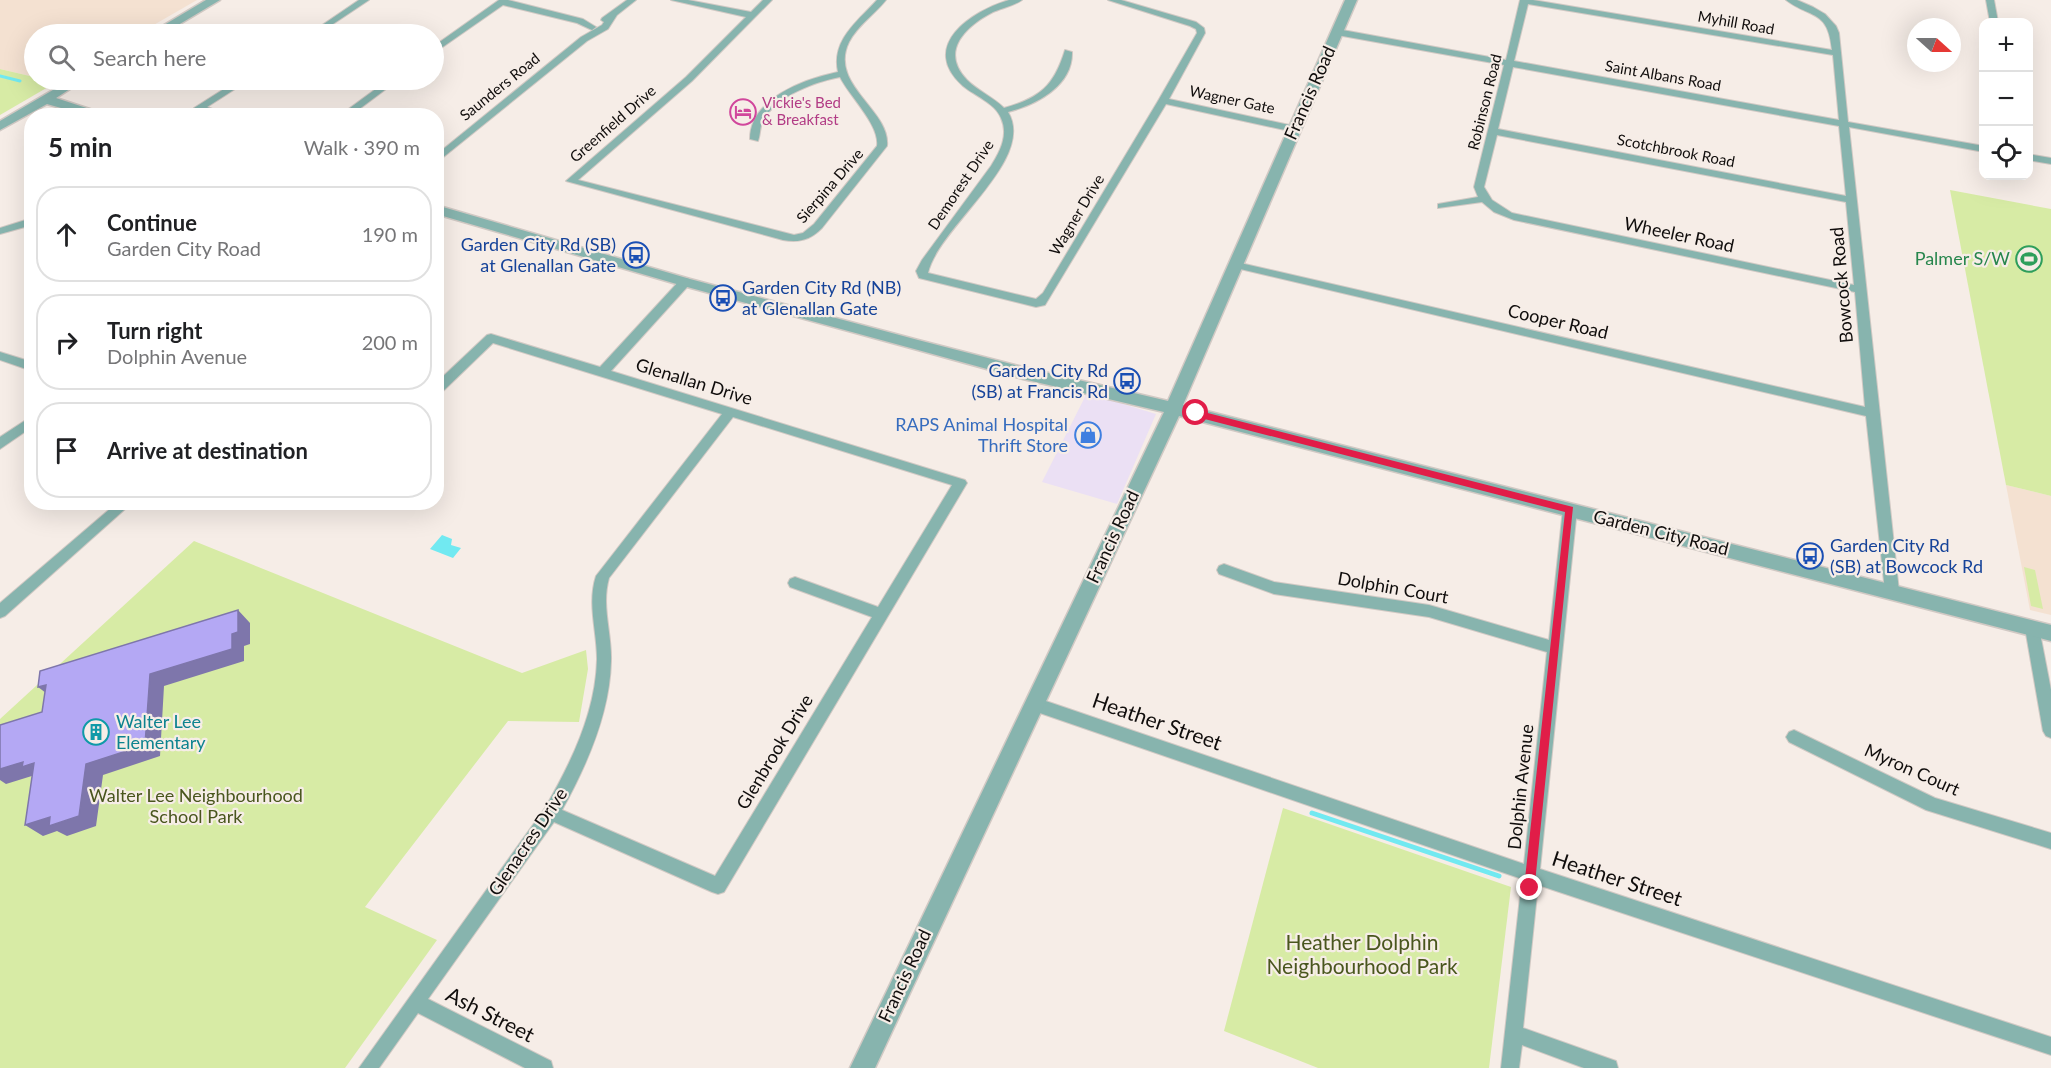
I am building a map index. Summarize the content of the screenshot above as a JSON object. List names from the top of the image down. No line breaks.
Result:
{"streets":{"street":["Myhill Road","Saint Albans Road","Saunders Road","Francis Road","Wagner Gate","Robinson Road","Greenfield Drive","Scotchbrook Road","Demorest Drive","Sierpina Drive","Wagner Drive","Wheeler Road","Bowcock Road","Cooper Road","Glenallan Drive","Garden City Road","Dolphin Court","Heather Street","Glenbrook Drive","Myron Court","Dolphin Avenue","Glenacres Drive","Ash Street"]},"crossings":[["Myhill Road","Robinson Road"],["Myhill Road","Bowcock Road"],["Saint Albans Road","Francis Road"],["Saint Albans Road","Robinson Road"],["Saint Albans Road","Bowcock Road"],["Francis Road","Wagner Gate"],["Francis Road","Cooper Road"],["Francis Road","Garden City Road"],["Francis Road","Heather Street"],["Wagner Gate","Wagner Drive"],["Robinson Road","Scotchbrook Road"],["Robinson Road","Wheeler Road"],["Greenfield Drive","Sierpina Drive"],["Scotchbrook Road","Bowcock Road"],["Demorest Drive","Wagner Drive"],["Wheeler Road","Bowcock Road"],["Bowcock Road","Cooper Road"],["Bowcock Road","Garden City Road"],["Glenallan Drive","Glenbrook Drive"],["Glenallan Drive","Glenacres Drive"],["Garden City Road","Dolphin Avenue"],["Dolphin Court","Dolphin Avenue"],["Heather Street","Dolphin Avenue"],["Glenbrook Drive","Glenacres Drive"],["Glenacres Drive","Ash Street"]],"parks":["Walter Lee Neighbourhood School Park","Heather Dolphin Neighbourhood Park"],"places":{"hotel":["Vickie's Bed & Breakfast"],"bus stop":["Garden City Rd (SB) at Glenallan Gate","Garden City Rd (NB) at Glenallan Gate","Garden City Rd (SB) at Francis Rd","Garden City Rd (SB) at Bowcock Rd"],"sports":["Palmer S/W"],"shop":["RAPS Animal Hospital Thrift Store"],"building":["Walter Lee Elementary"]},"north":"right","page":{"map_buttons":["+","−"],"search":"Search here","heading":["5 min","Walk · 390 m"],"list":[["Continue","Garden City Road","190 m"],["Turn right","Dolphin Avenue","200 m"],"Arrive at destination"]}}
